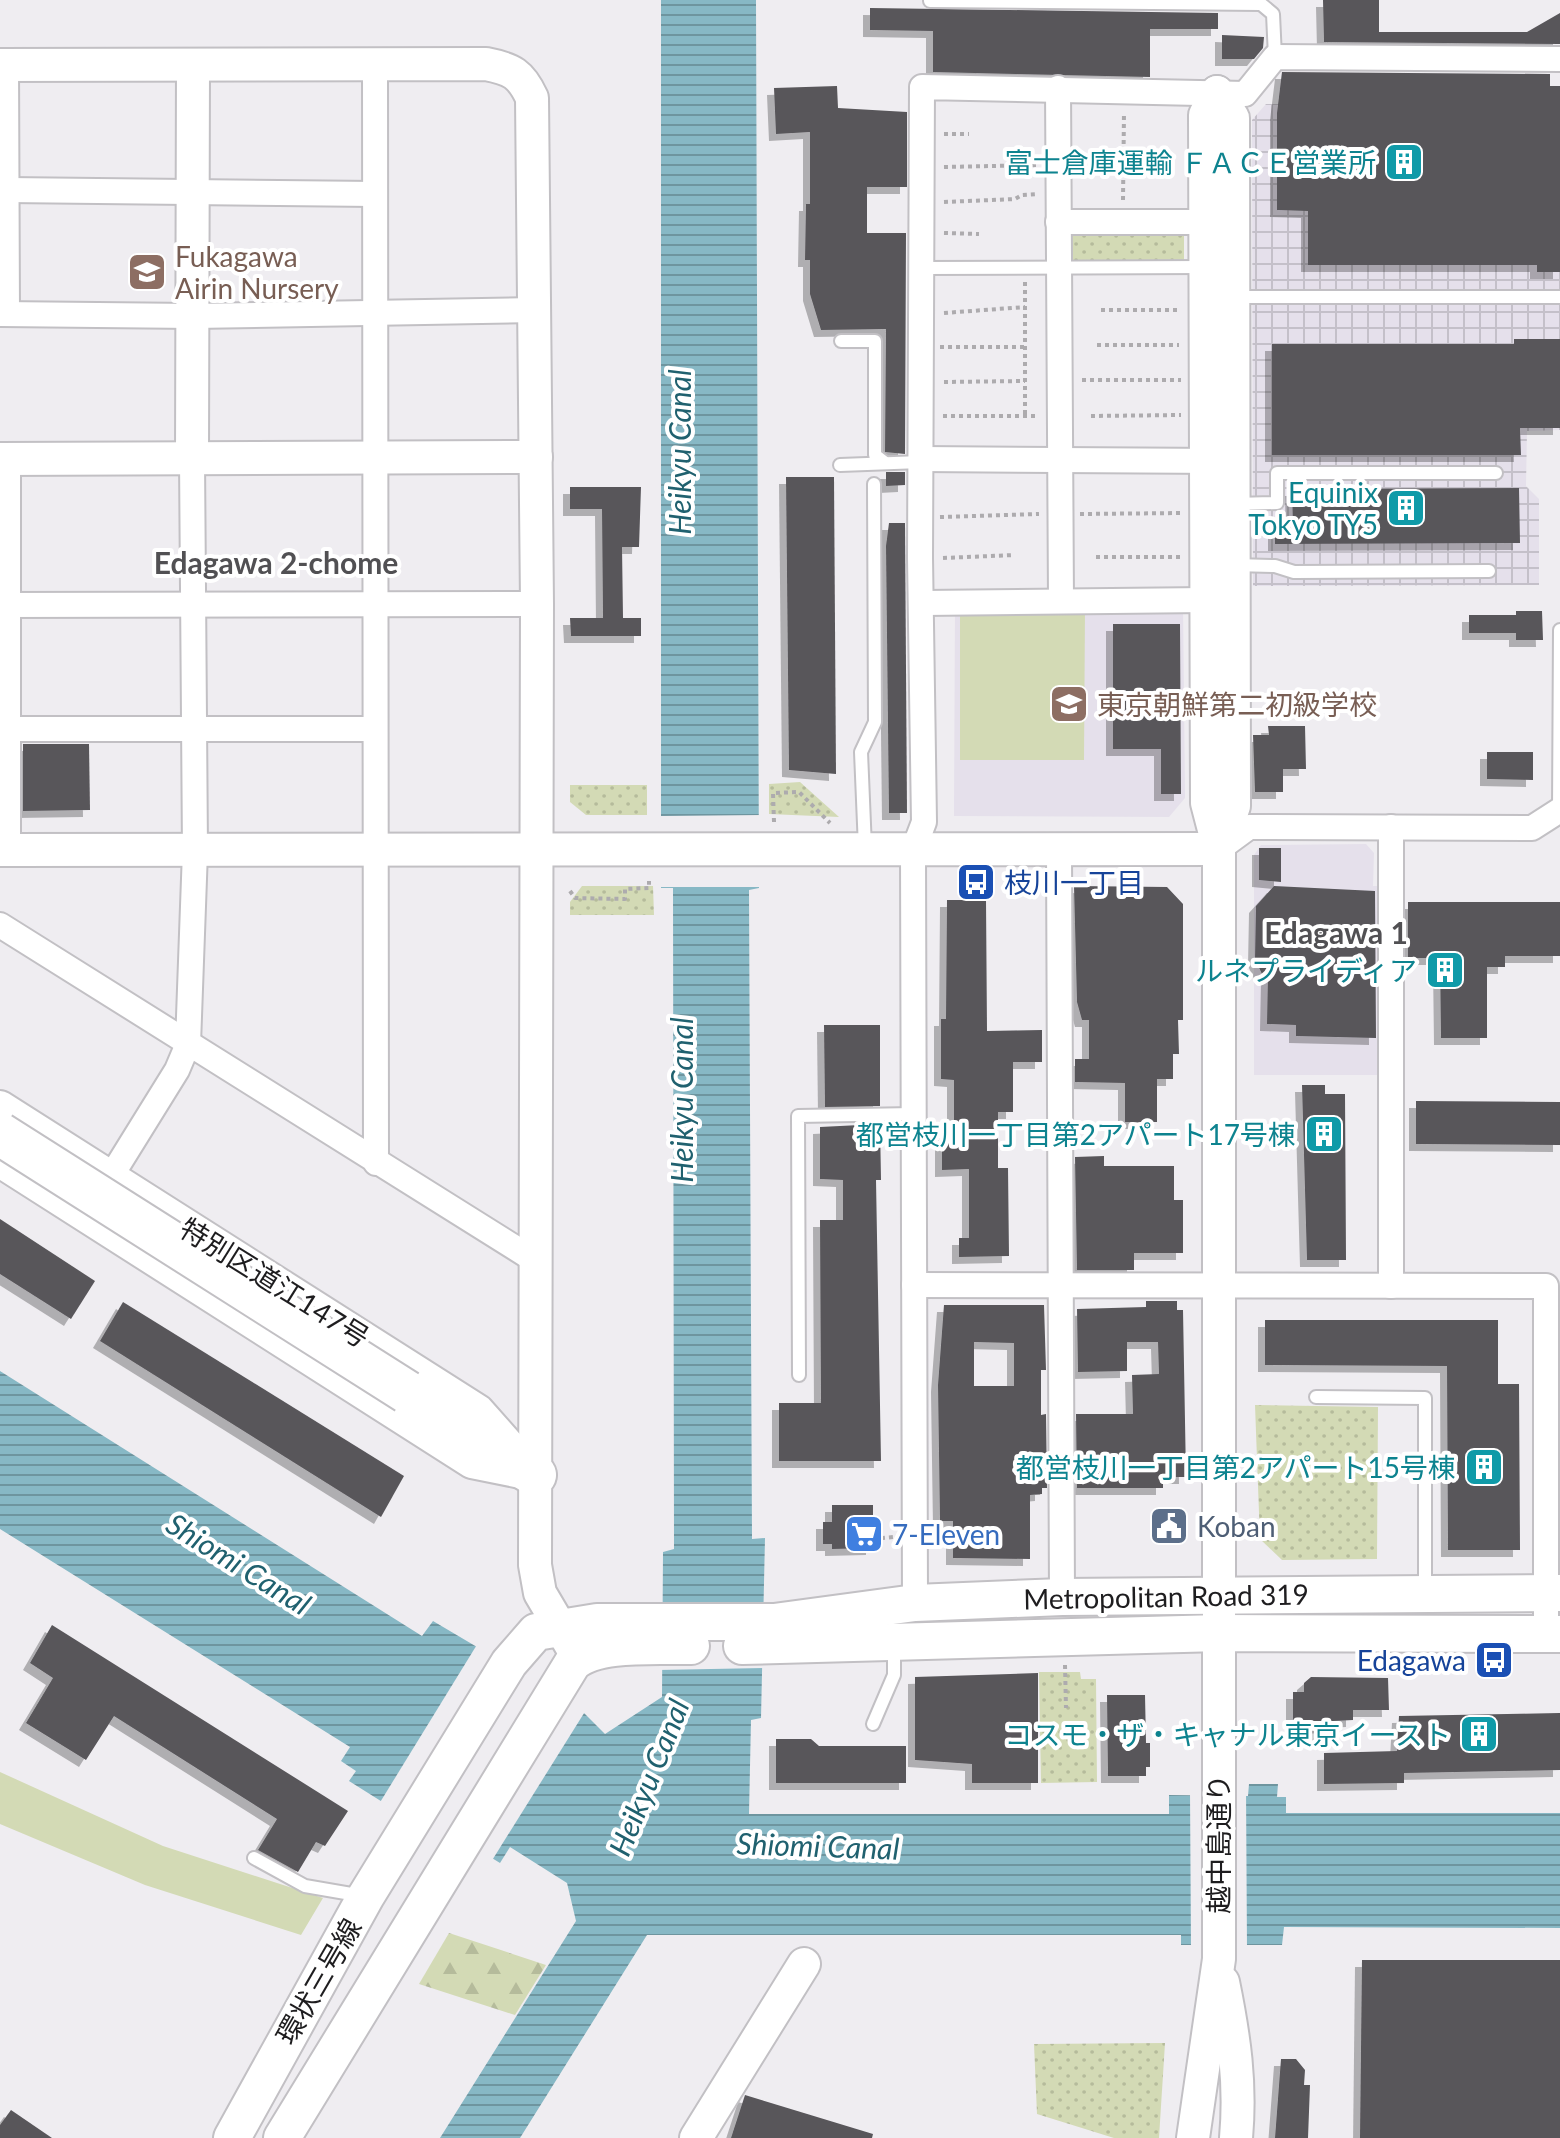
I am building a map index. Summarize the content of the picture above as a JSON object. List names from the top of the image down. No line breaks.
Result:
{"streets":{"main road":["Metropolitan Road 319","環状三号線"],"street":["特別区道江147号","越中島通り"]},"crossings":[["Metropolitan Road 319","越中島通り"]],"districts":["Edagawa 2-chome","Edagawa 1"],"water":["Heikyu Canal","Shiomi Canal"],"places":{"building":["富士倉庫運輸 ＦＡＣＥ営業所","Equinix Tokyo TY5","ルネプライディア","都営枝川一丁目第2アパート17号棟","都営枝川一丁目第2アパート15号棟","コスモ・ザ・キャナル東京イースト"],"school or university":["Fukagawa Airin Nursery","東京朝鮮第二初級学校"],"bus stop":["枝川一丁目","Edagawa"],"public building":["Koban"],"supermarket":["7-Eleven"]}}
